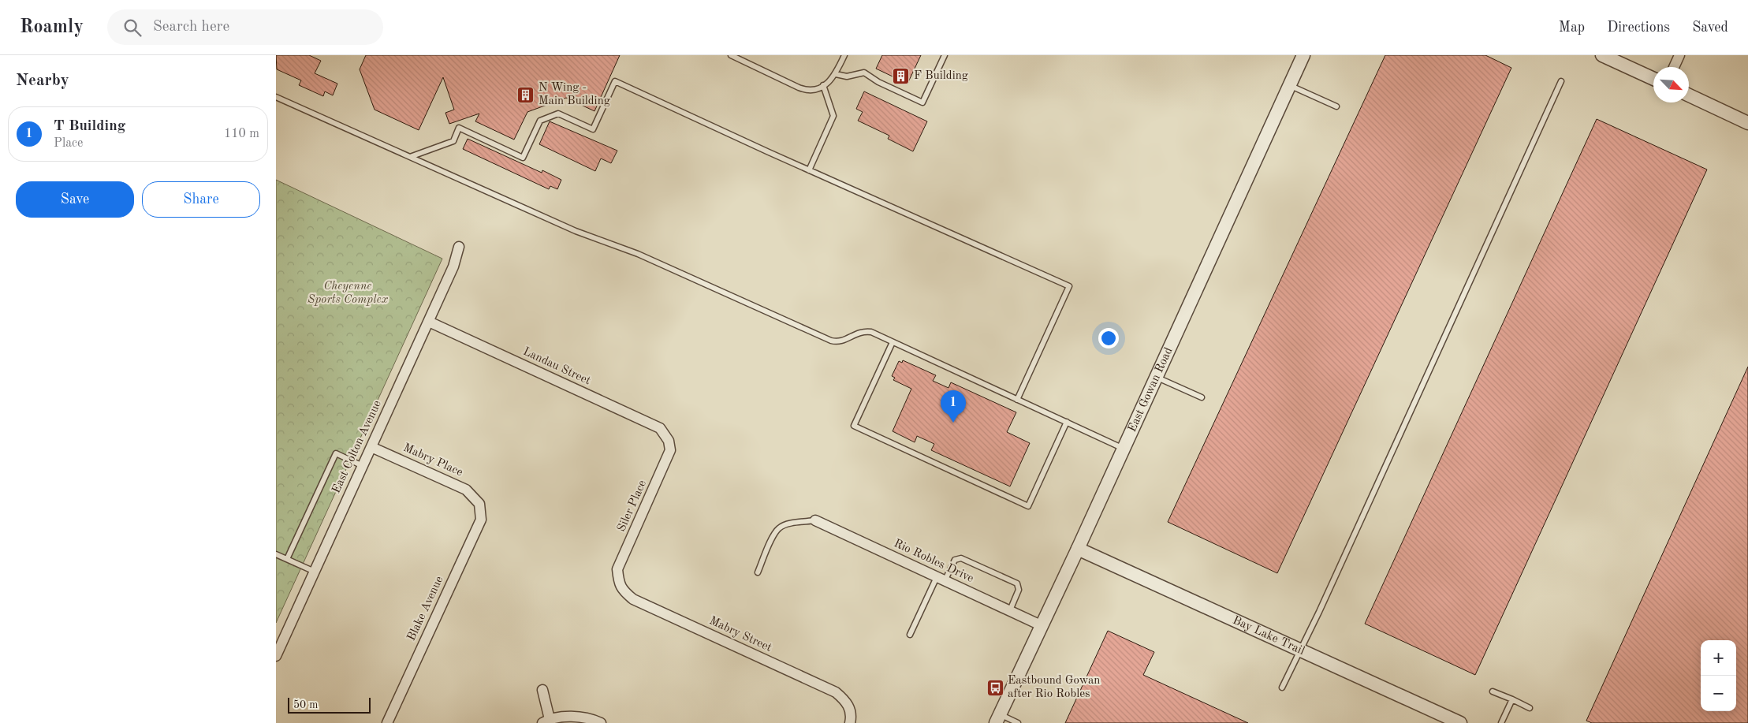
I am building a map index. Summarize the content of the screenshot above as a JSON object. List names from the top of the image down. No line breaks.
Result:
{"streets":{"street":["Landau Street","East Gowan Road","East Colton Avenue","Mabry Place","Siler Place","Rio Robles Drive","Blake Avenue","Mabry Street","Bay Lake Trail"]},"crossings":[["Landau Street","East Colton Avenue"],["Landau Street","Siler Place"],["East Gowan Road","Rio Robles Drive"],["East Gowan Road","Bay Lake Trail"],["East Colton Avenue","Mabry Place"],["Mabry Place","Blake Avenue"],["Siler Place","Mabry Street"]],"parks":["Cheyenne Sports Complex"],"places":{"building":["F Building","N Wing - Main Building"],"bus stop":["Eastbound Gowan after Rio Robles"]},"scale_bar":"50 m","north":"bottom right","page":{"header":"Roamly","search":"Search here","nav":["Map","Directions","Saved"],"heading":"Nearby","list":[{"mark":"1","name":"T Building","note":"Place","value":"110 m"}],"buttons":["Save","Share"],"pins":"1","map_buttons":["+","−"],"scale":"50 m"}}
